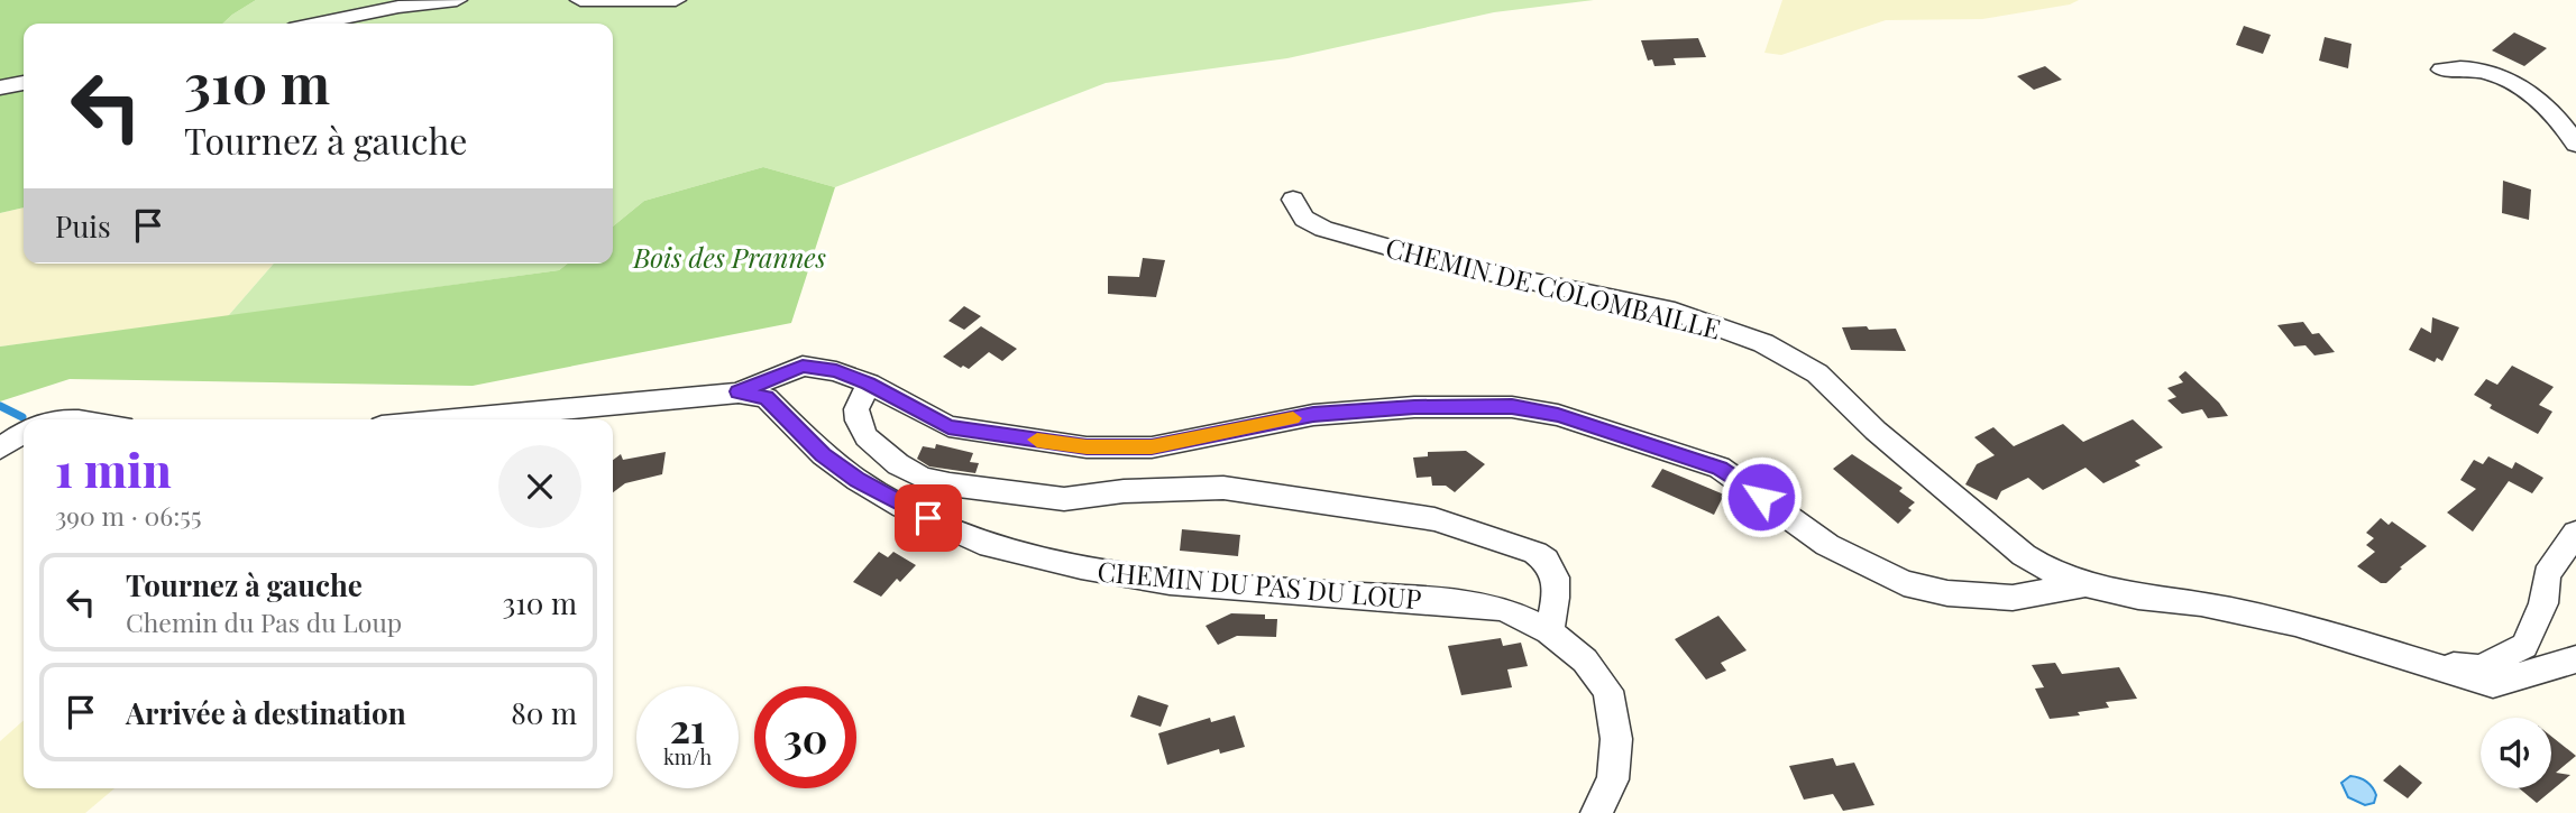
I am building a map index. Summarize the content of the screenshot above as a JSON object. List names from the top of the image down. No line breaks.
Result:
{"streets":{"street":["CHEMIN DE COLOMBAILLE","CHEMIN DU PAS DU LOUP"]},"parks":["Bois des Prannes"],"page":{"turn":["310 m","Tournez à gauche"],"then":"Puis","heading":["1 min","390 m · 06:55"],"list":[{"name":"Tournez à gauche","note":"Chemin du Pas du Loup","value":"310 m"},{"name":"Arrivée à destination","value":"80 m"}],"speed":"21 km/h","limit":"30"}}
